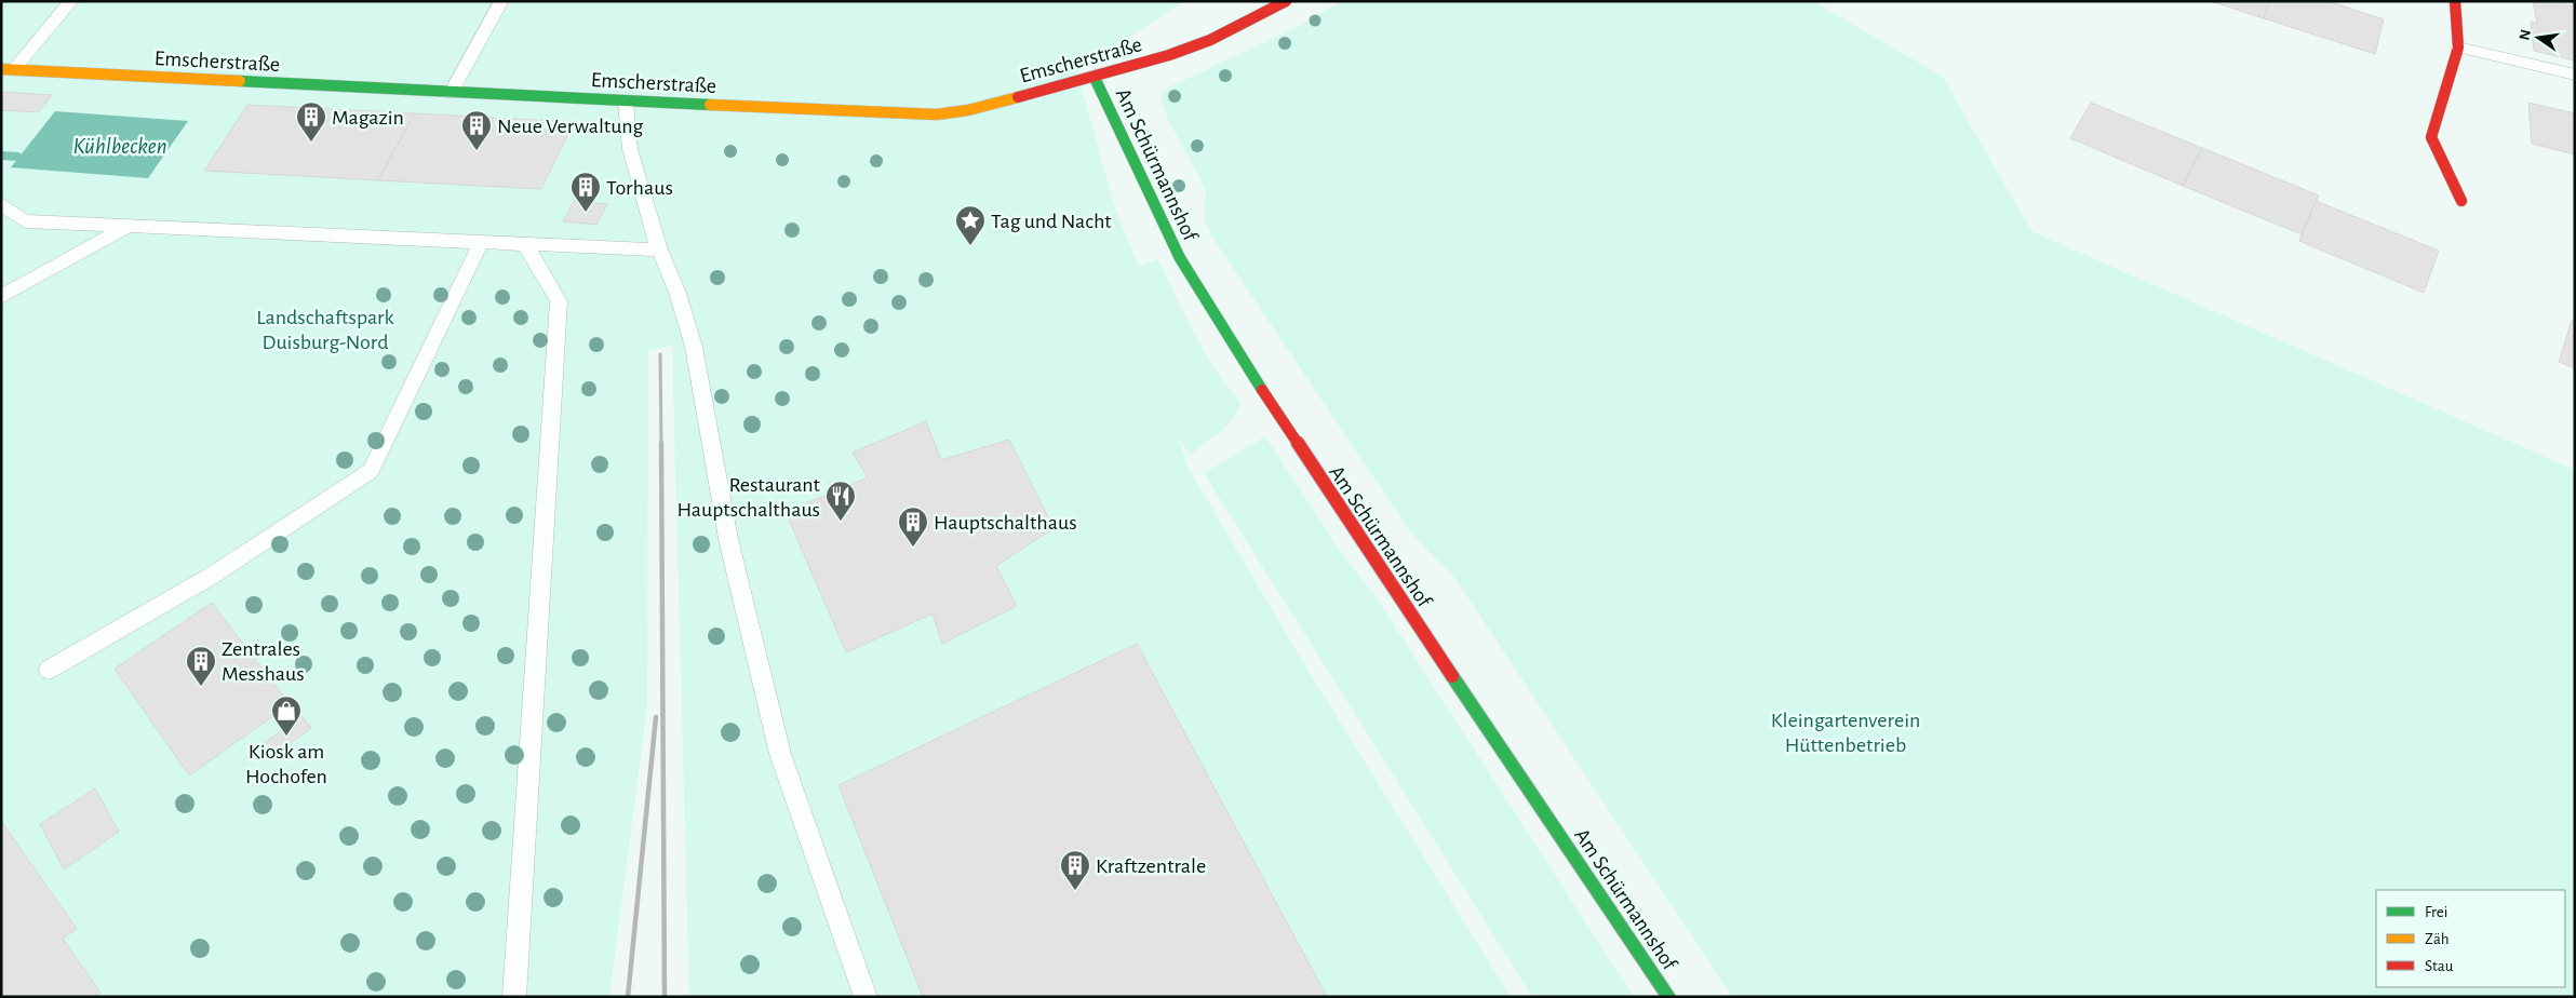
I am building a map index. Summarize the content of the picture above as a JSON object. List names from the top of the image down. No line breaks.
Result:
{"streets":{"street":["Emscherstraße","Am Schürmannshof"]},"crossings":[["Emscherstraße","Am Schürmannshof"]],"water":["Kühlbecken"],"parks":["Landschaftspark Duisburg-Nord","Kleingartenverein Hüttenbetrieb"],"places":{"building":["Magazin","Neue Verwaltung","Torhaus","Hauptschalthaus","Zentrales Messhaus","Kraftzentrale"],"place":["Tag und Nacht"],"restaurant":["Restaurant Hauptschalthaus"],"shop":["Kiosk am Hochofen"]},"legend":["Frei","Zäh","Stau"],"north":"left"}
